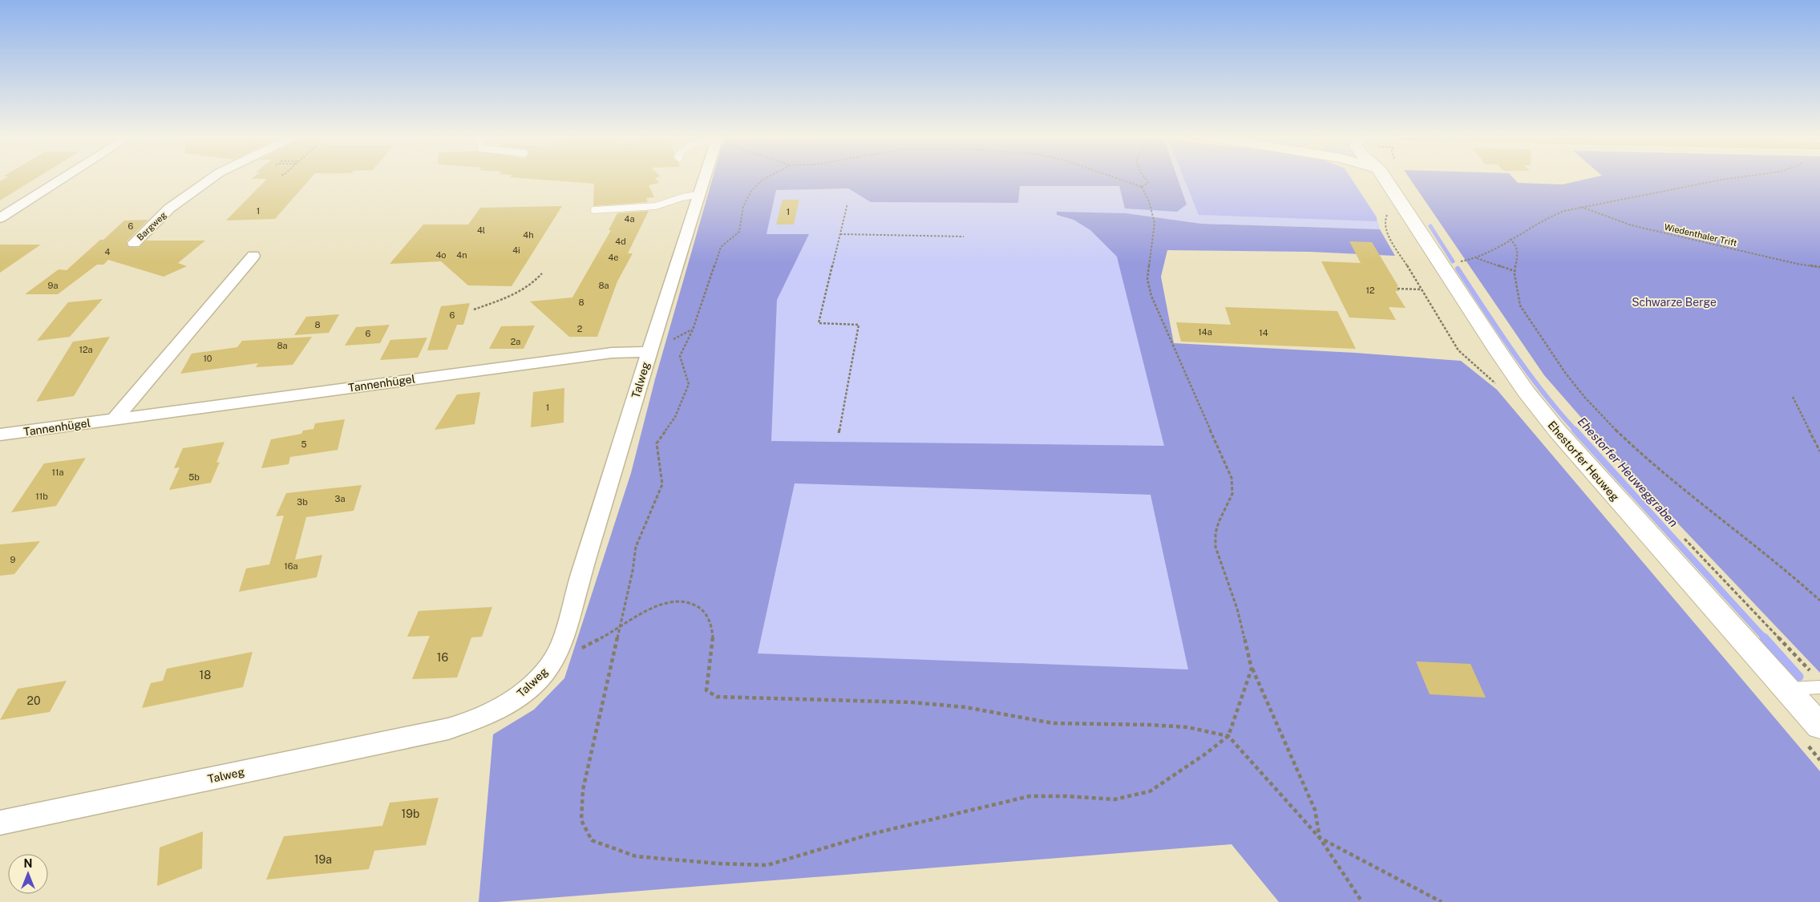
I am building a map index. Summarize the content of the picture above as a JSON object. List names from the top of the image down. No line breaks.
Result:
{"streets":{"main road":["Ehestorfer Heuweg"],"street":["Bargweg","Talweg","Tannenhügel"],"path":["Wiedenthaler Trift"]},"crossings":[["Talweg","Tannenhügel"]],"water":["Ehestorfer Heuweggraben"],"parks":["Schwarze Berge"],"house_numbers":["1","1","4a","6","4l","4h","4d","4i","4","4o","4n","4e","9a","8a","12","8","6","8","2","14a","14","6","2a","8a","12a","10","1","5","11a","5b","11b","3a","3b","9","16a","16","18","20","19b","19a"],"north":"top"}
